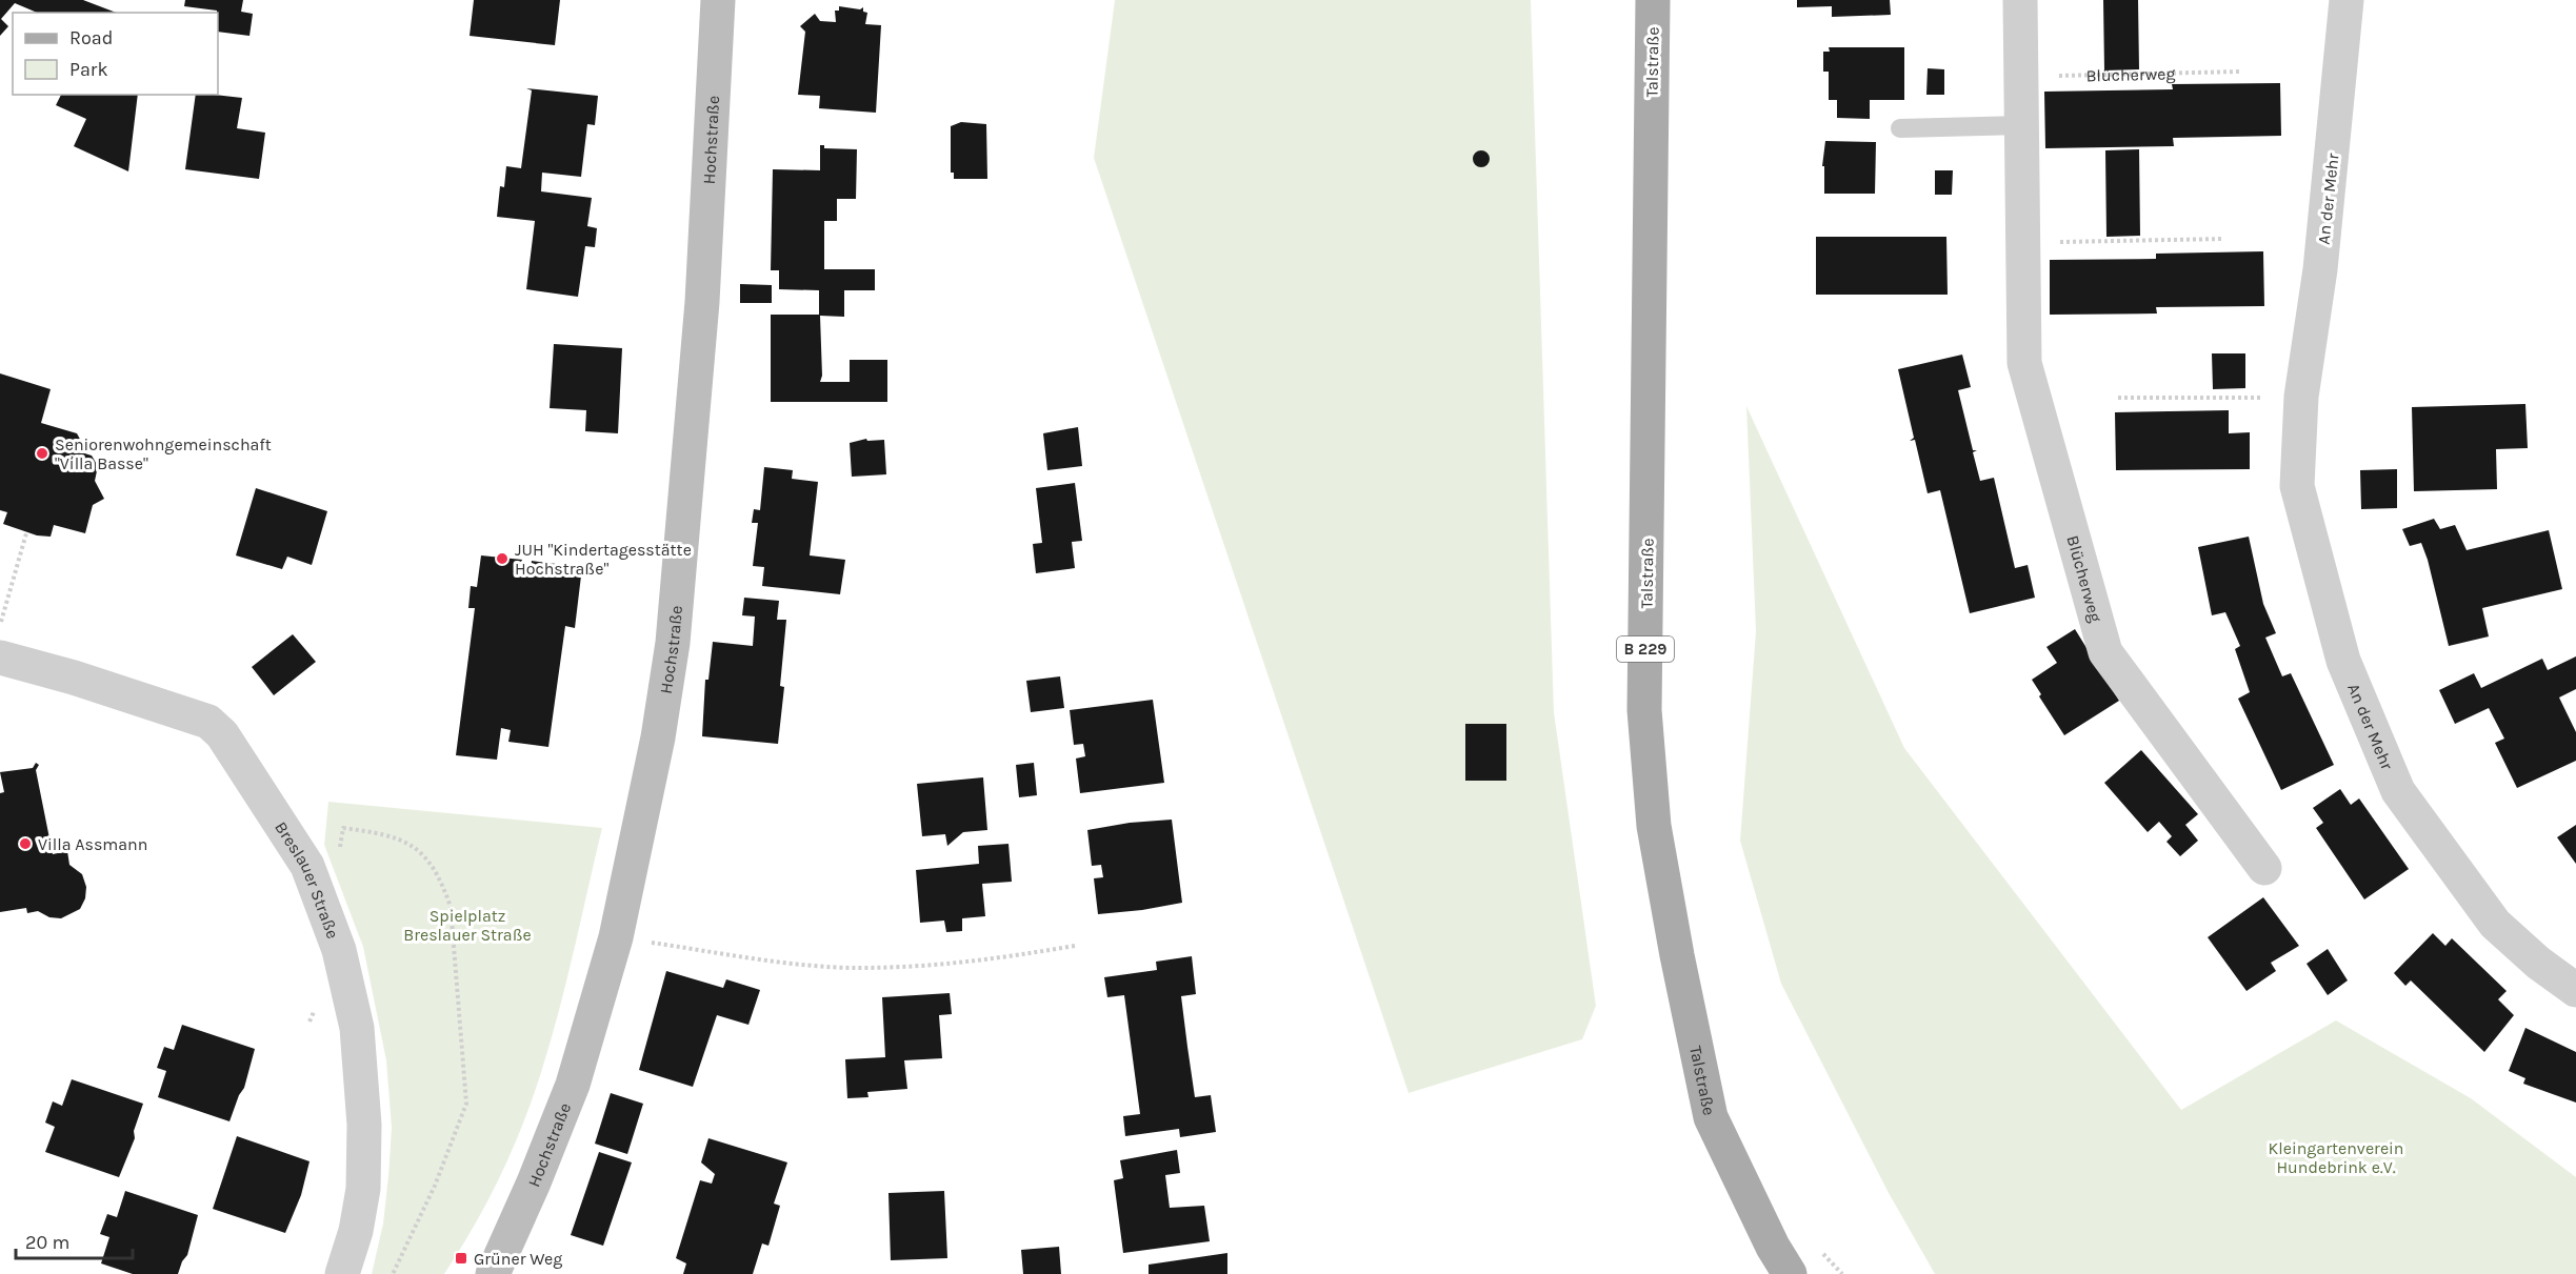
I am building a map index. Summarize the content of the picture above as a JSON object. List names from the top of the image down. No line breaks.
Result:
{"streets":{"main road":["Talstraße","Hochstraße","B 229"],"street":["Blücherweg","An der Mehr","Breslauer Straße"]},"parks":["Spielplatz Breslauer Straße","Kleingartenverein Hundebrink e.V."],"places":{"other":["Seniorenwohngemeinschaft \"Villa Basse\"","JUH \"Kindertagesstätte Hochstraße\"","Villa Assmann"],"transit":["Grüner Weg"]},"legend":["Road","Park"],"scale_bar":"20 m"}
